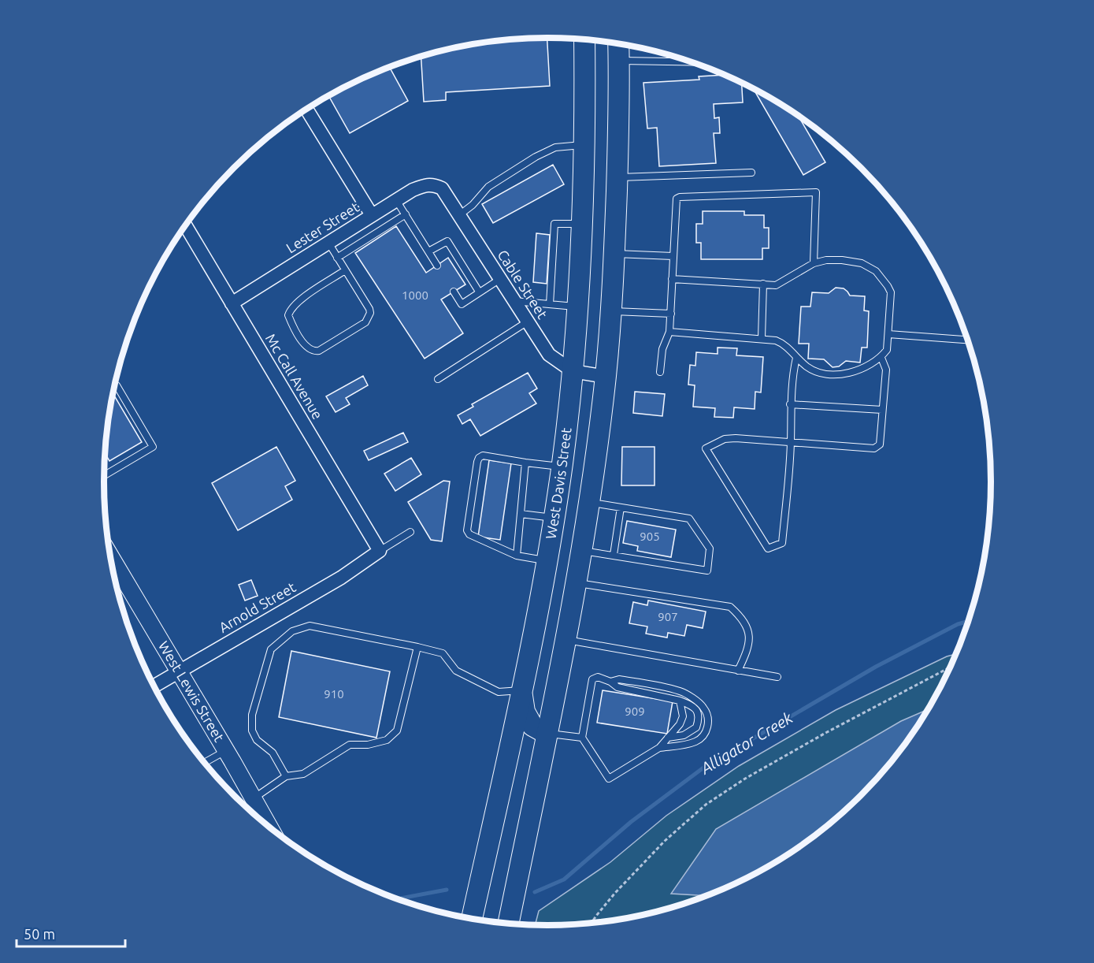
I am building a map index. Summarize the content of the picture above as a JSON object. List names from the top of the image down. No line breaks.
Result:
{"streets":{"main road":["West Davis Street"],"street":["Lester Street","Cable Street","Mc Call Avenue","Arnold Street","West Lewis Street"]},"crossings":[["Lester Street","Cable Street"],["Lester Street","Mc Call Avenue"],["Cable Street","West Davis Street"],["Mc Call Avenue","Arnold Street"],["Arnold Street","West Lewis Street"]],"water":["Alligator Creek"],"house_numbers":["1000","905","907","910","909"],"scale_bar":"50 m"}
